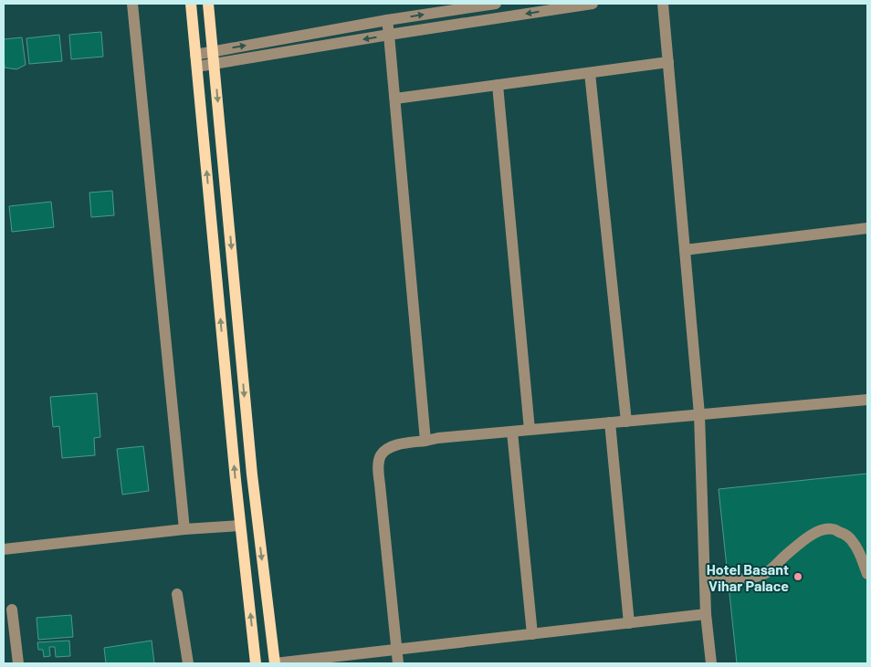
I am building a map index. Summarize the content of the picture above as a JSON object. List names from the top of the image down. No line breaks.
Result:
{"places":["Hotel Basant Vihar Palace"]}
